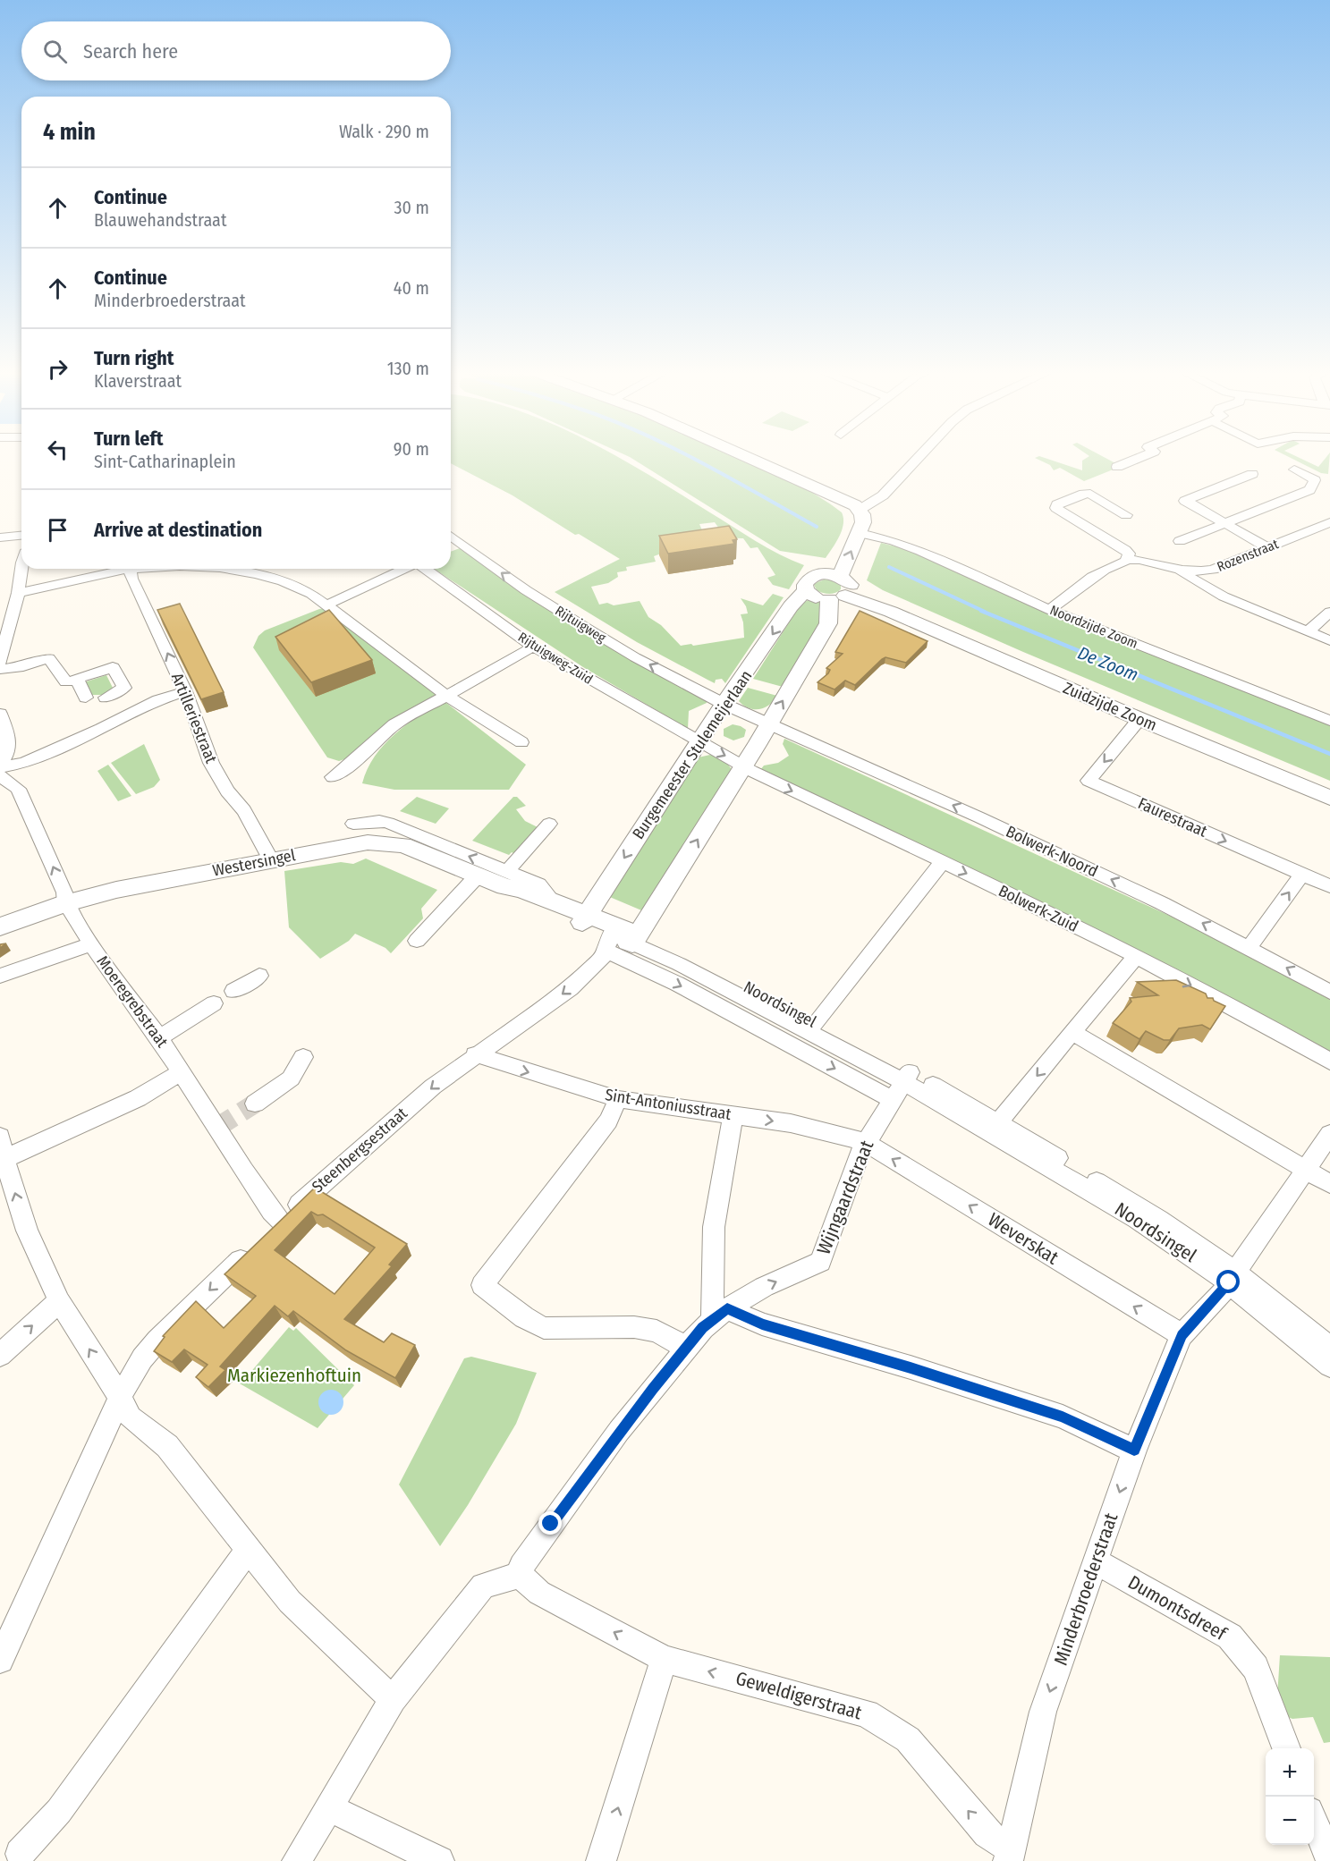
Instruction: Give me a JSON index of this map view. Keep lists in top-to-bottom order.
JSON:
{
  "streets": {
    "main road": ["Zuidzijde Zoom", "Burgemeester Stulemeijerlaan", "Westersingel"],
    "street": [
      "Rozenstraat",
      "Rijtuigweg",
      "Noordzijde Zoom",
      "Rijtuigweg-Zuid",
      "Artilleriestraat",
      "Faurestraat",
      "Bolwerk-Noord",
      "Bolwerk-Zuid",
      "Moeregrebstraat",
      "Noordsingel",
      "Sint-Antoniusstraat",
      "Steenbergsestraat",
      "Wijngaardstraat",
      "Weverskat",
      "Minderbroederstraat",
      "Dumontsdreef",
      "Geweldigerstraat"
    ]
  },
  "crossings": [
    ["Rijtuigweg", "Burgemeester Stulemeijerlaan"],
    ["Rijtuigweg", "Bolwerk-Noord"],
    ["Rijtuigweg-Zuid", "Burgemeester Stulemeijerlaan"],
    ["Rijtuigweg-Zuid", "Bolwerk-Zuid"],
    ["Zuidzijde Zoom", "Burgemeester Stulemeijerlaan"],
    ["Zuidzijde Zoom", "Faurestraat"],
    ["Artilleriestraat", "Westersingel"],
    ["Burgemeester Stulemeijerlaan", "Westersingel"],
    ["Westersingel", "Moeregrebstraat"],
    ["Westersingel", "Noordsingel"],
    ["Westersingel", "Steenbergsestraat"],
    ["Moeregrebstraat", "Steenbergsestraat"],
    ["Noordsingel", "Steenbergsestraat"],
    ["Noordsingel", "Wijngaardstraat"],
    ["Noordsingel", "Minderbroederstraat"],
    ["Sint-Antoniusstraat", "Steenbergsestraat"],
    ["Sint-Antoniusstraat", "Wijngaardstraat"],
    ["Sint-Antoniusstraat", "Weverskat"],
    ["Wijngaardstraat", "Weverskat"],
    ["Wijngaardstraat", "Geweldigerstraat"],
    ["Weverskat", "Minderbroederstraat"],
    ["Minderbroederstraat", "Dumontsdreef"],
    ["Minderbroederstraat", "Geweldigerstraat"]
  ],
  "one_way": [
    "Artilleriestraat",
    "Bolwerk-Noord",
    "Sint-Antoniusstraat",
    "Wijngaardstraat",
    "Minderbroederstraat",
    "Geweldigerstraat"
  ],
  "water": ["De Zoom"],
  "parks": ["Markiezenhoftuin"],
  "page": {
    "search": "Search here",
    "heading": ["4 min", "Walk · 290 m"],
    "list": [
      ["Continue", "Blauwehandstraat", "30 m"],
      ["Continue", "Minderbroederstraat", "40 m"],
      ["Turn right", "Klaverstraat", "130 m"],
      ["Turn left", "Sint-Catharinaplein", "90 m"],
      "Arrive at destination"
    ],
    "map_buttons": ["+", "−"]
  }
}
